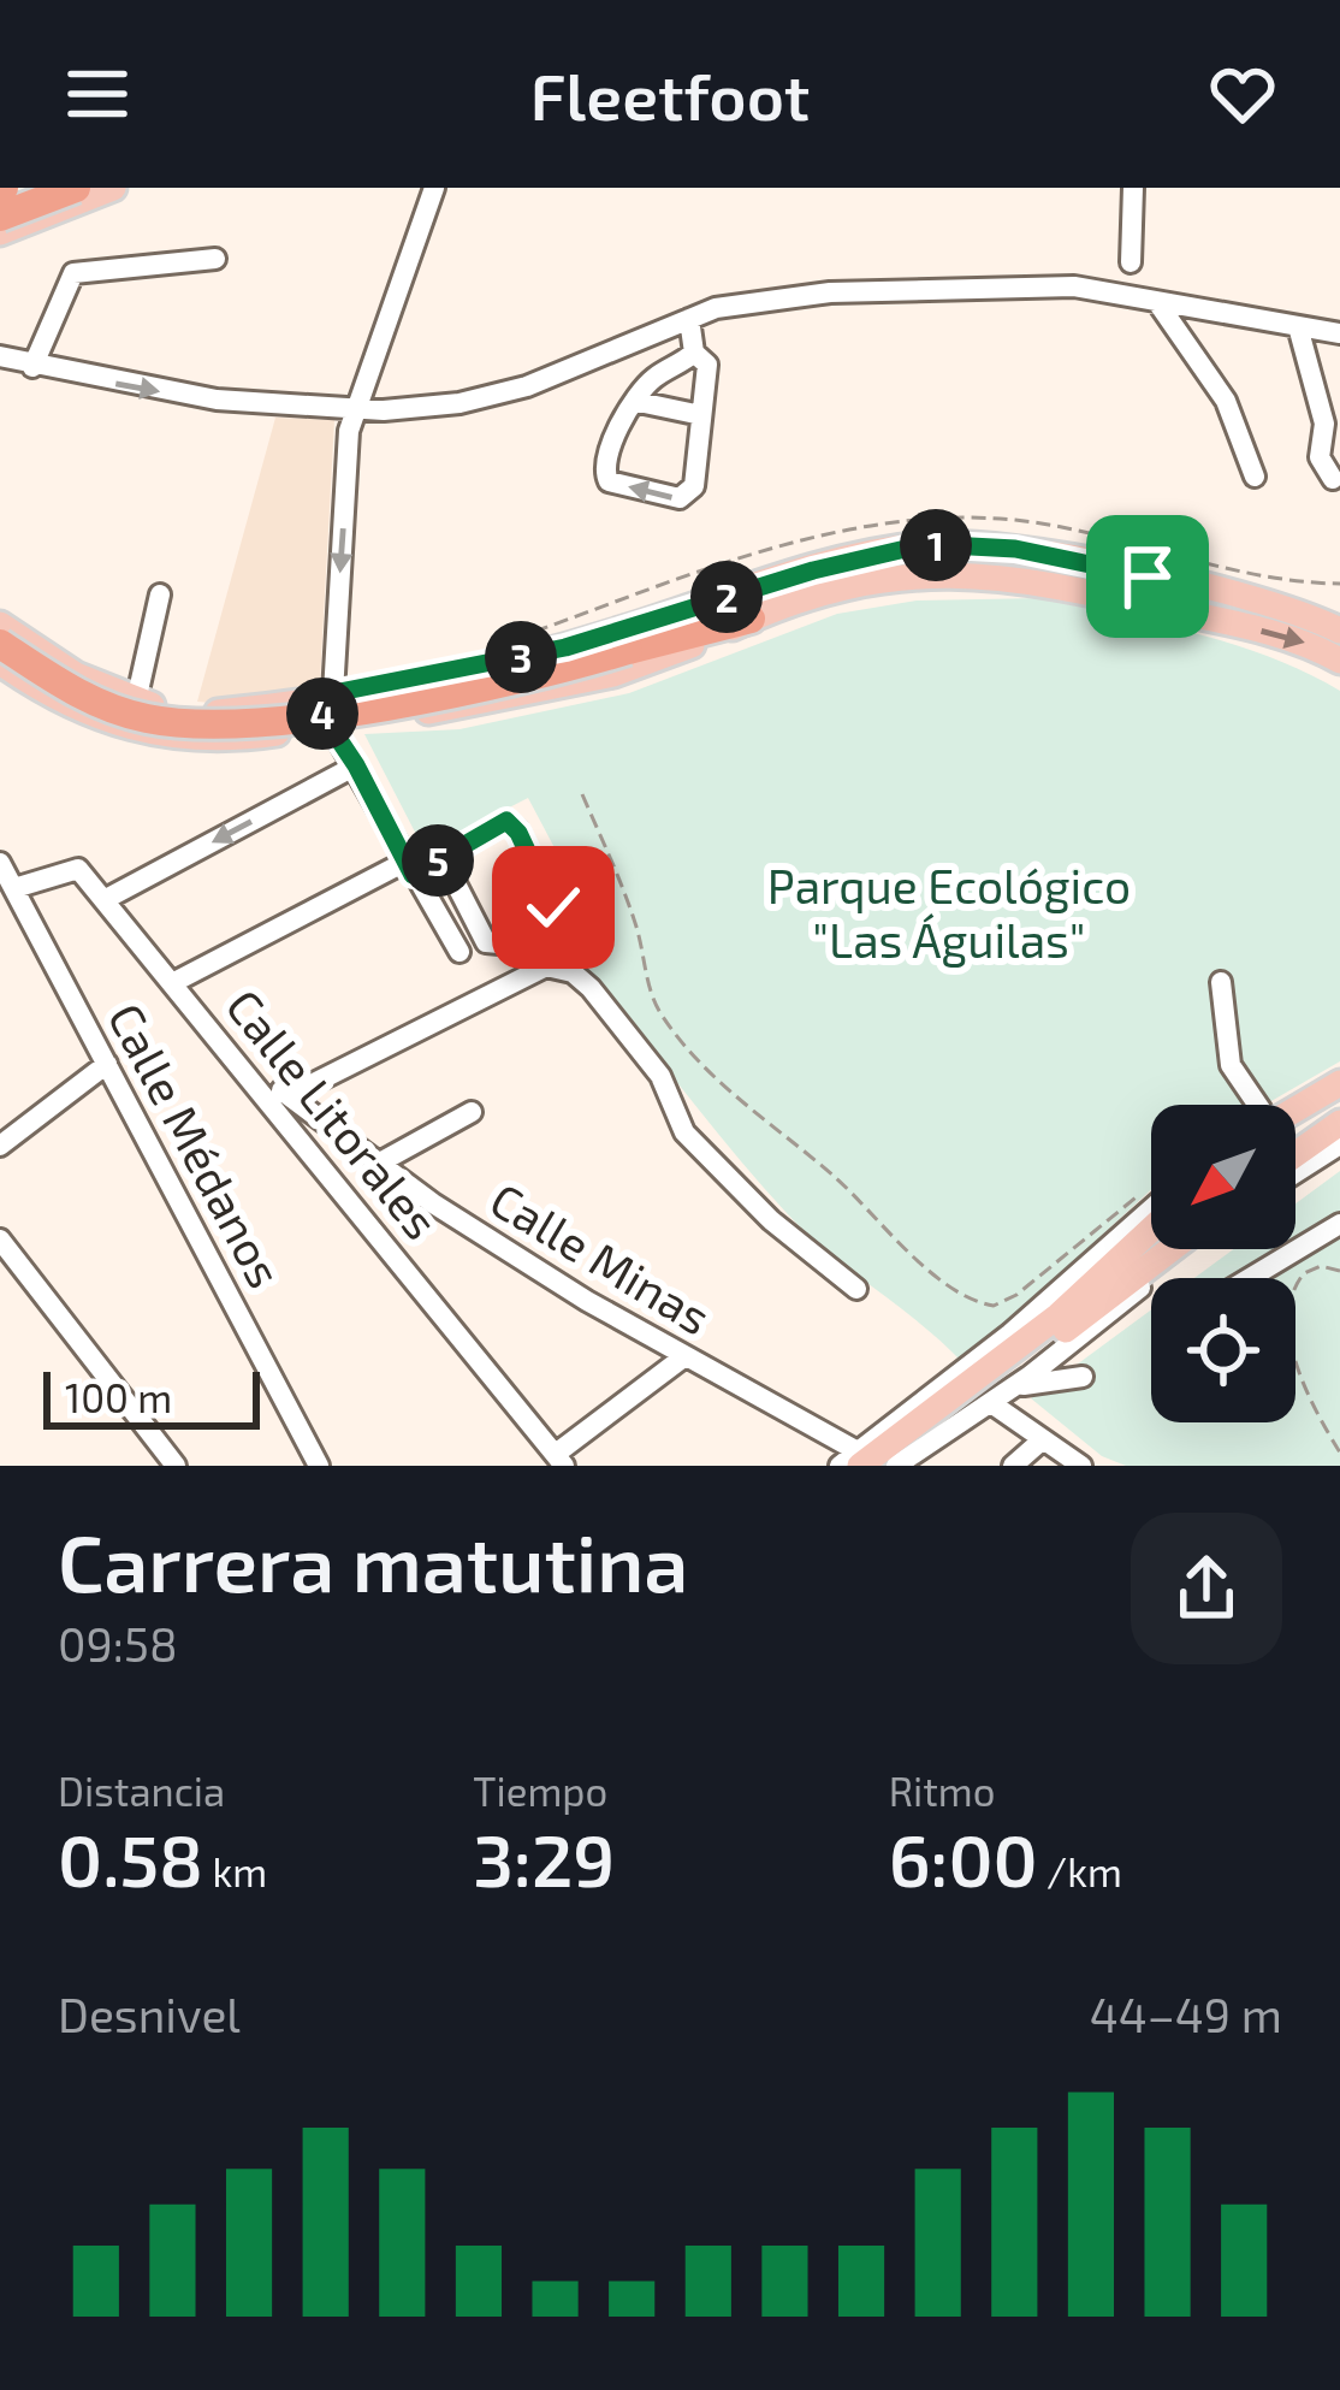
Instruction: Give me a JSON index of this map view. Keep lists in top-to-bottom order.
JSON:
{
  "streets": {
    "street": ["Calle Litorales", "Calle Médanos", "Calle Minas"]
  },
  "crossings": [
    ["Calle Litorales", "Calle Minas"]
  ],
  "parks": ["Parque Ecológico \"Las Águilas\""],
  "scale_bar": "100 m",
  "north": "bottom left",
  "page": {
    "header": "Fleetfoot",
    "pins": [
      "1",
      "2",
      "3",
      "4",
      "5"
    ],
    "scale": "100 m",
    "heading": ["Carrera matutina", "09:58"],
    "stats": [
      ["Distancia", "0.58 km"],
      ["Tiempo", "3:29"],
      ["Ritmo", "6:00 /km"]
    ],
    "chart": ["Desnivel", "44–49 m"]
  }
}
